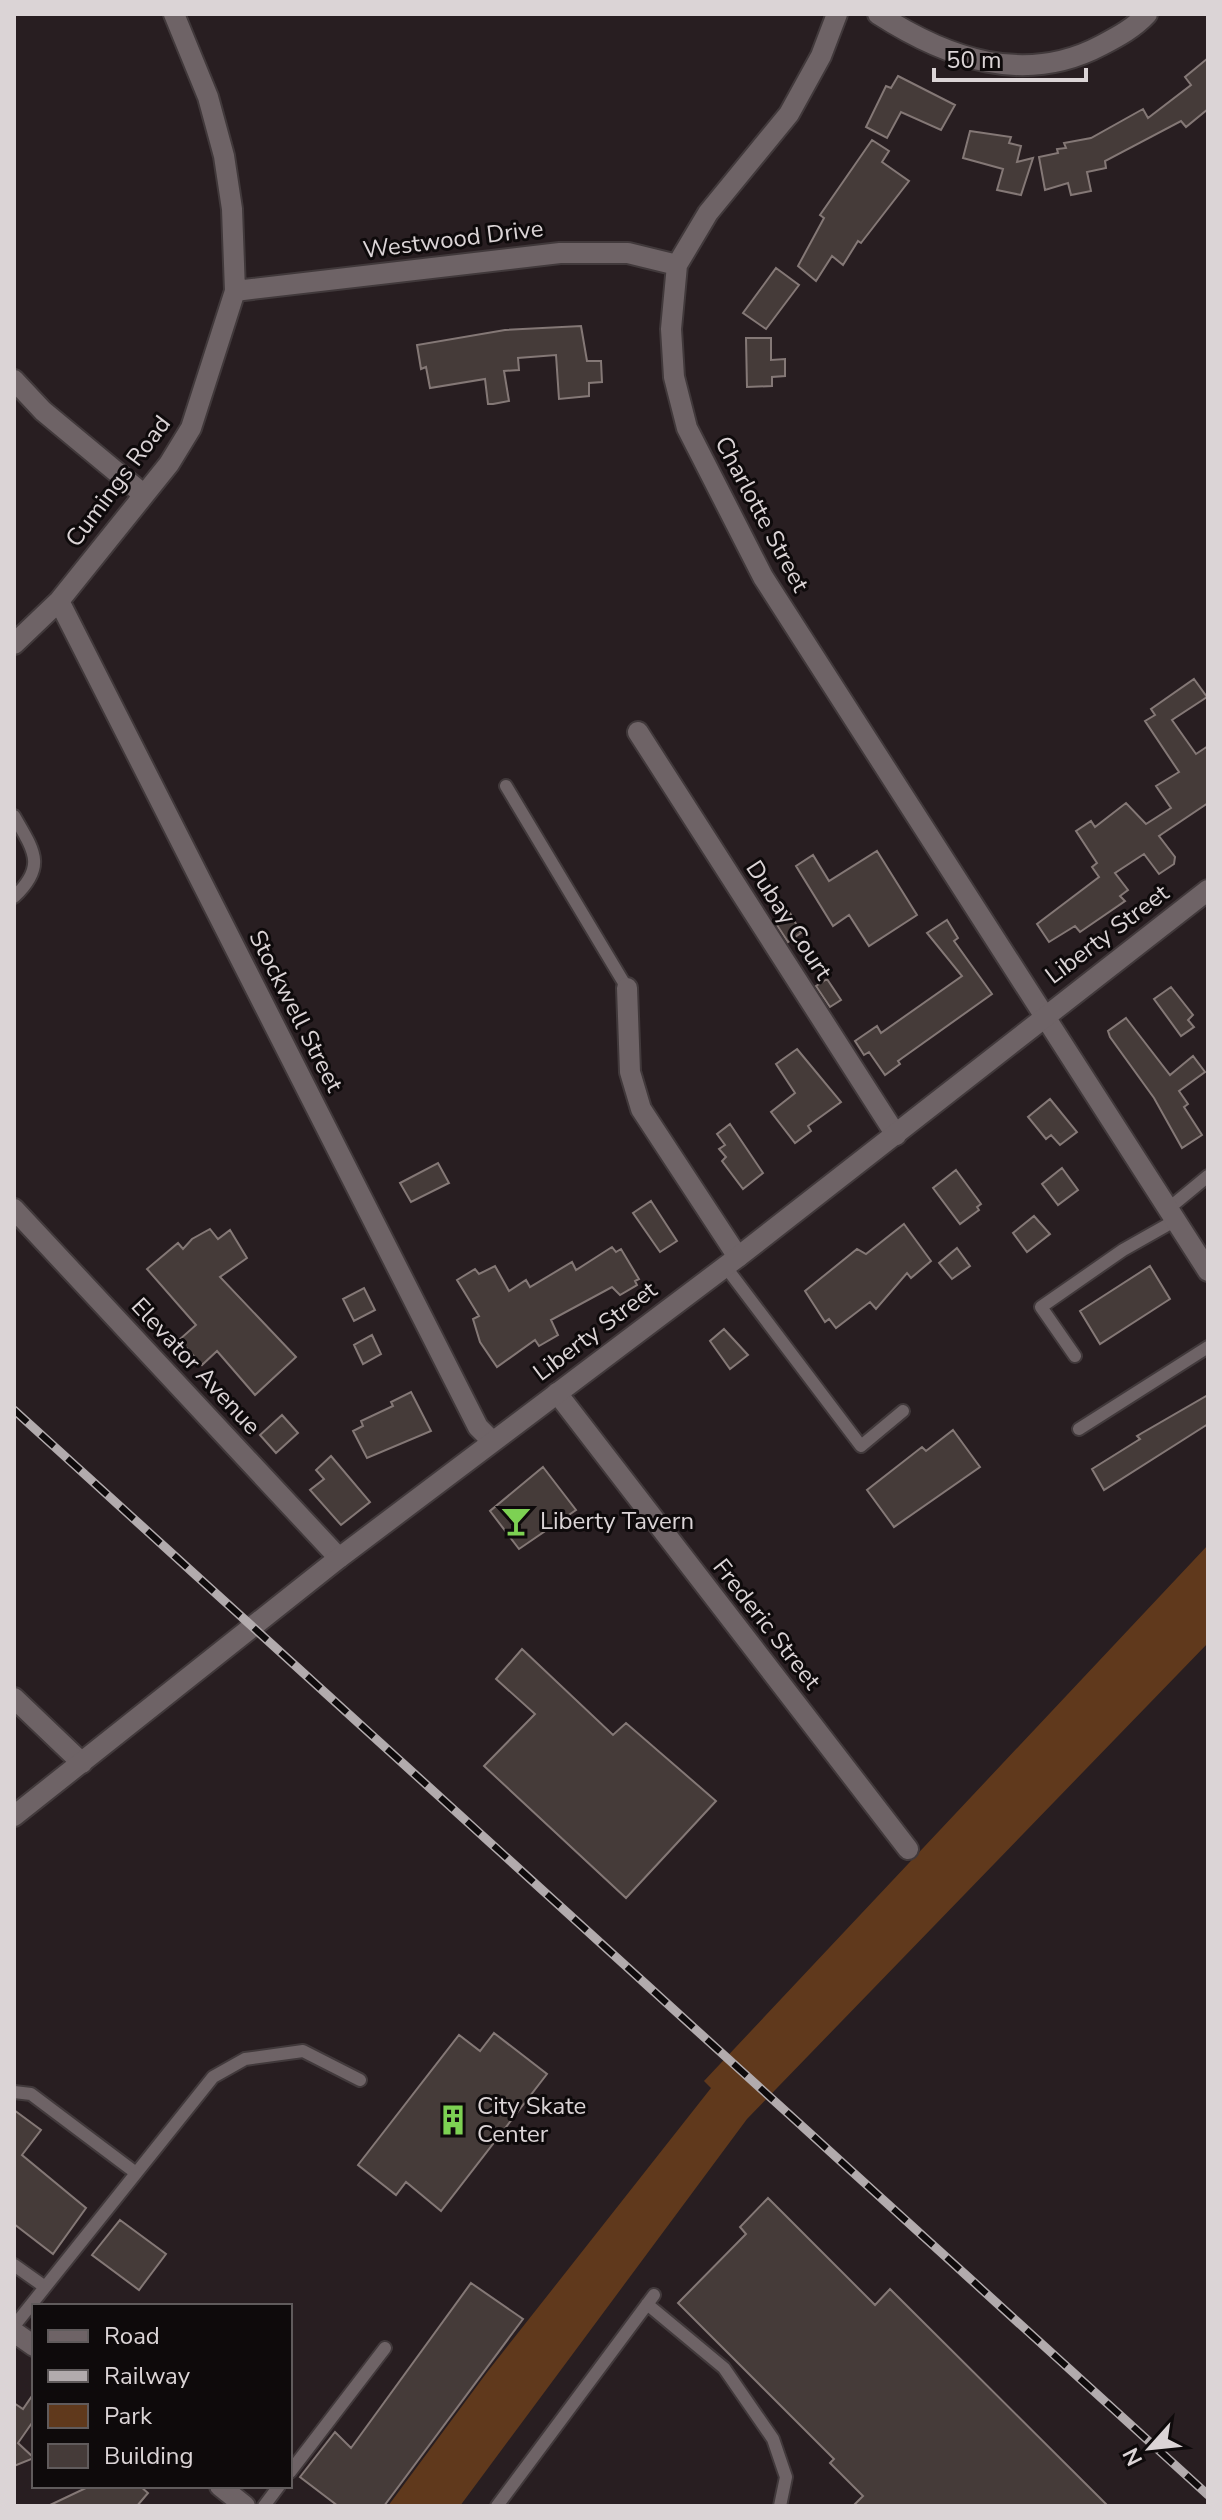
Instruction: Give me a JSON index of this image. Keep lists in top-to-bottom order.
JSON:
{
  "streets": {
    "street": [
      "Westwood Drive",
      "Cumings Road",
      "Charlotte Street",
      "Dubay Court",
      "Liberty Street",
      "Stockwell Street",
      "Elevator Avenue",
      "Frederic Street"
    ]
  },
  "crossings": [
    ["Westwood Drive", "Cumings Road"],
    ["Westwood Drive", "Charlotte Street"],
    ["Cumings Road", "Stockwell Street"],
    ["Charlotte Street", "Liberty Street"],
    ["Dubay Court", "Liberty Street"],
    ["Liberty Street", "Stockwell Street"],
    ["Liberty Street", "Elevator Avenue"],
    ["Liberty Street", "Frederic Street"]
  ],
  "places": {
    "bar": ["Liberty Tavern"],
    "building": ["City Skate Center"]
  },
  "legend": [
    "Road",
    "Railway",
    "Park",
    "Building"
  ],
  "scale_bar": "50 m",
  "north": "bottom left"
}
